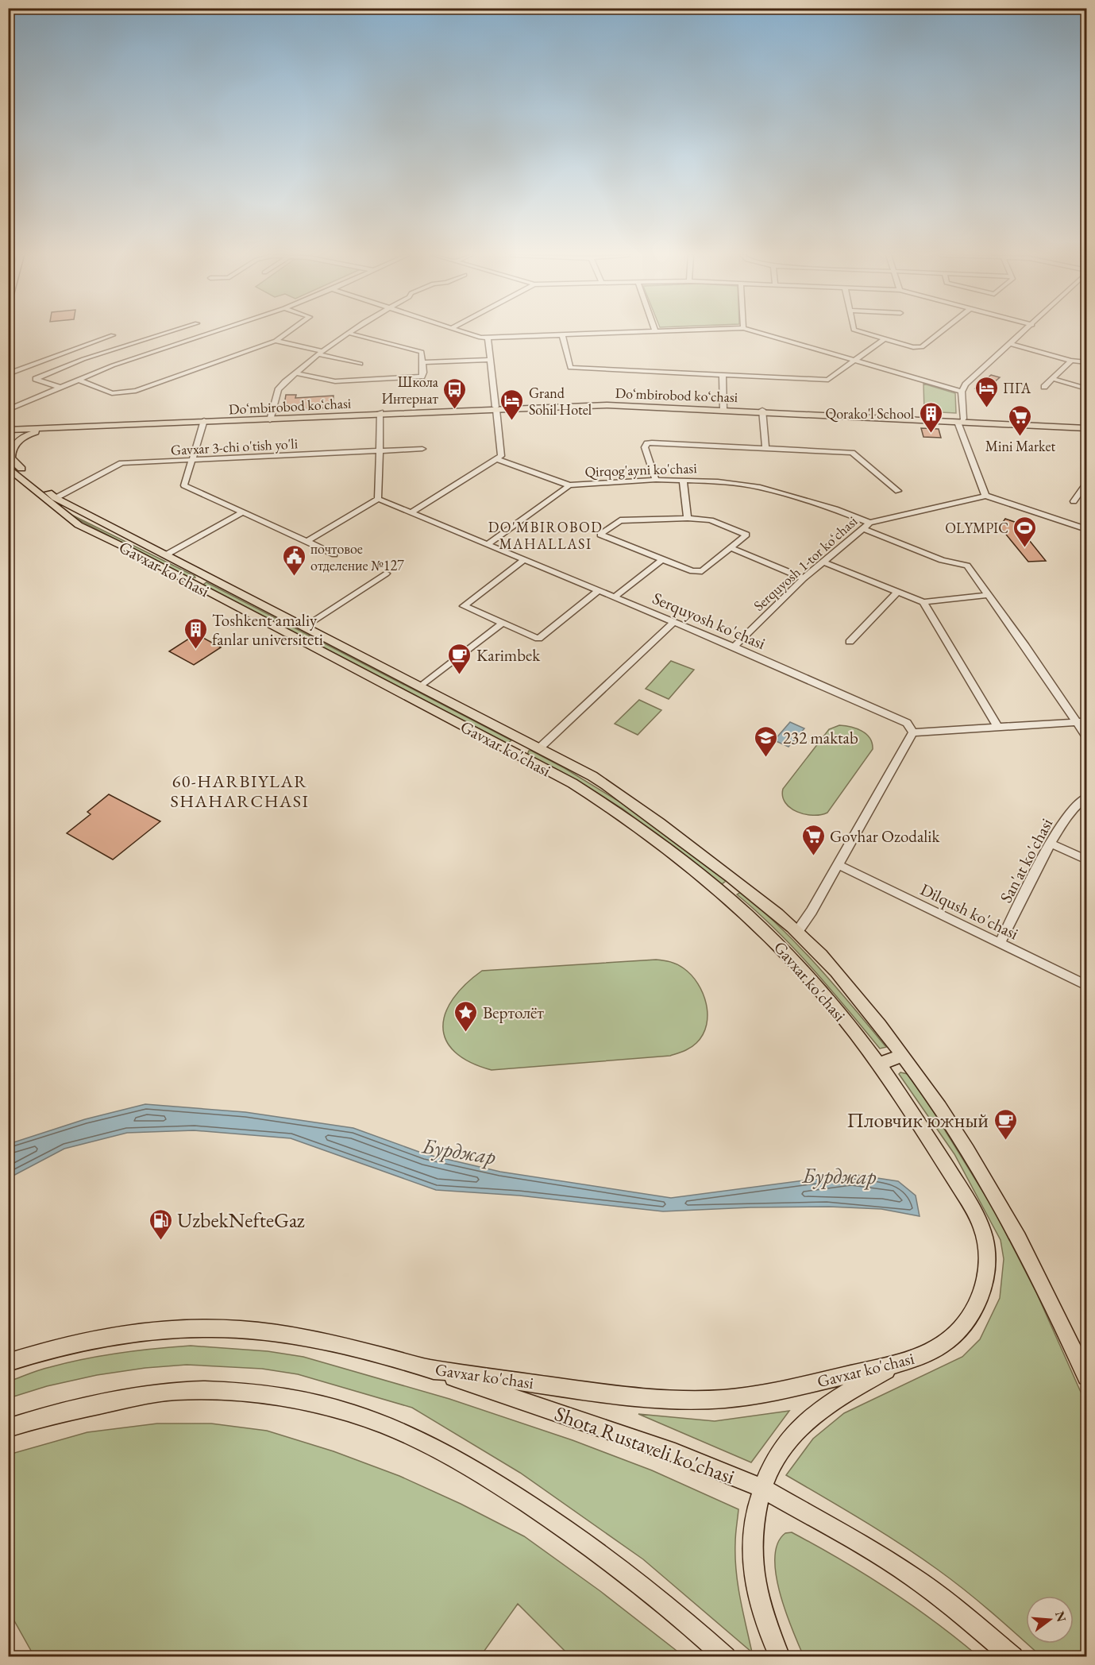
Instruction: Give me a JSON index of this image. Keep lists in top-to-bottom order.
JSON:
{
  "streets": {
    "main road": ["Doʻmbirobod koʻchasi", "Gavxar ko'chasi", "Shota Rustaveli ko'chasi"],
    "street": [
      "Gavxar 3-chi o'tish yo'li",
      "Qirqog'ayni ko'chasi",
      "Serquyosh 1-tor koʻchasi",
      "Serquyosh ko'chasi",
      "San'at ko'chasi",
      "Dilqush ko'chasi"
    ]
  },
  "crossings": [
    ["Gavxar 3-chi o'tish yo'li", "Gavxar ko'chasi"],
    ["Qirqog'ayni ko'chasi", "Serquyosh 1-tor koʻchasi"],
    ["Serquyosh 1-tor koʻchasi", "Serquyosh ko'chasi"],
    ["Gavxar ko'chasi", "Shota Rustaveli ko'chasi"],
    ["San'at ko'chasi", "Dilqush ko'chasi"]
  ],
  "districts": ["DO'MBIROBOD MAHALLASI", "60-HARBIYLAR SHAHARCHASI"],
  "water": ["Бурджар"],
  "places": {
    "hotel": ["ПГА", "Grand Sohil Hotel"],
    "bus stop": ["Школа Интернат"],
    "building": ["Qorako'l School", "Toshkent amaliy fanlar universiteti"],
    "supermarket": ["Mini Market", "Govhar Ozodalik"],
    "sports": ["OLYMPIC"],
    "public building": ["почтовое отделение №127"],
    "cafe": ["Karimbek", "Пловчик южный"],
    "school or university": ["232 maktab"],
    "place": ["Вертолёт"],
    "fuel station": ["UzbekNefteGaz"]
  },
  "north": "right"
}
